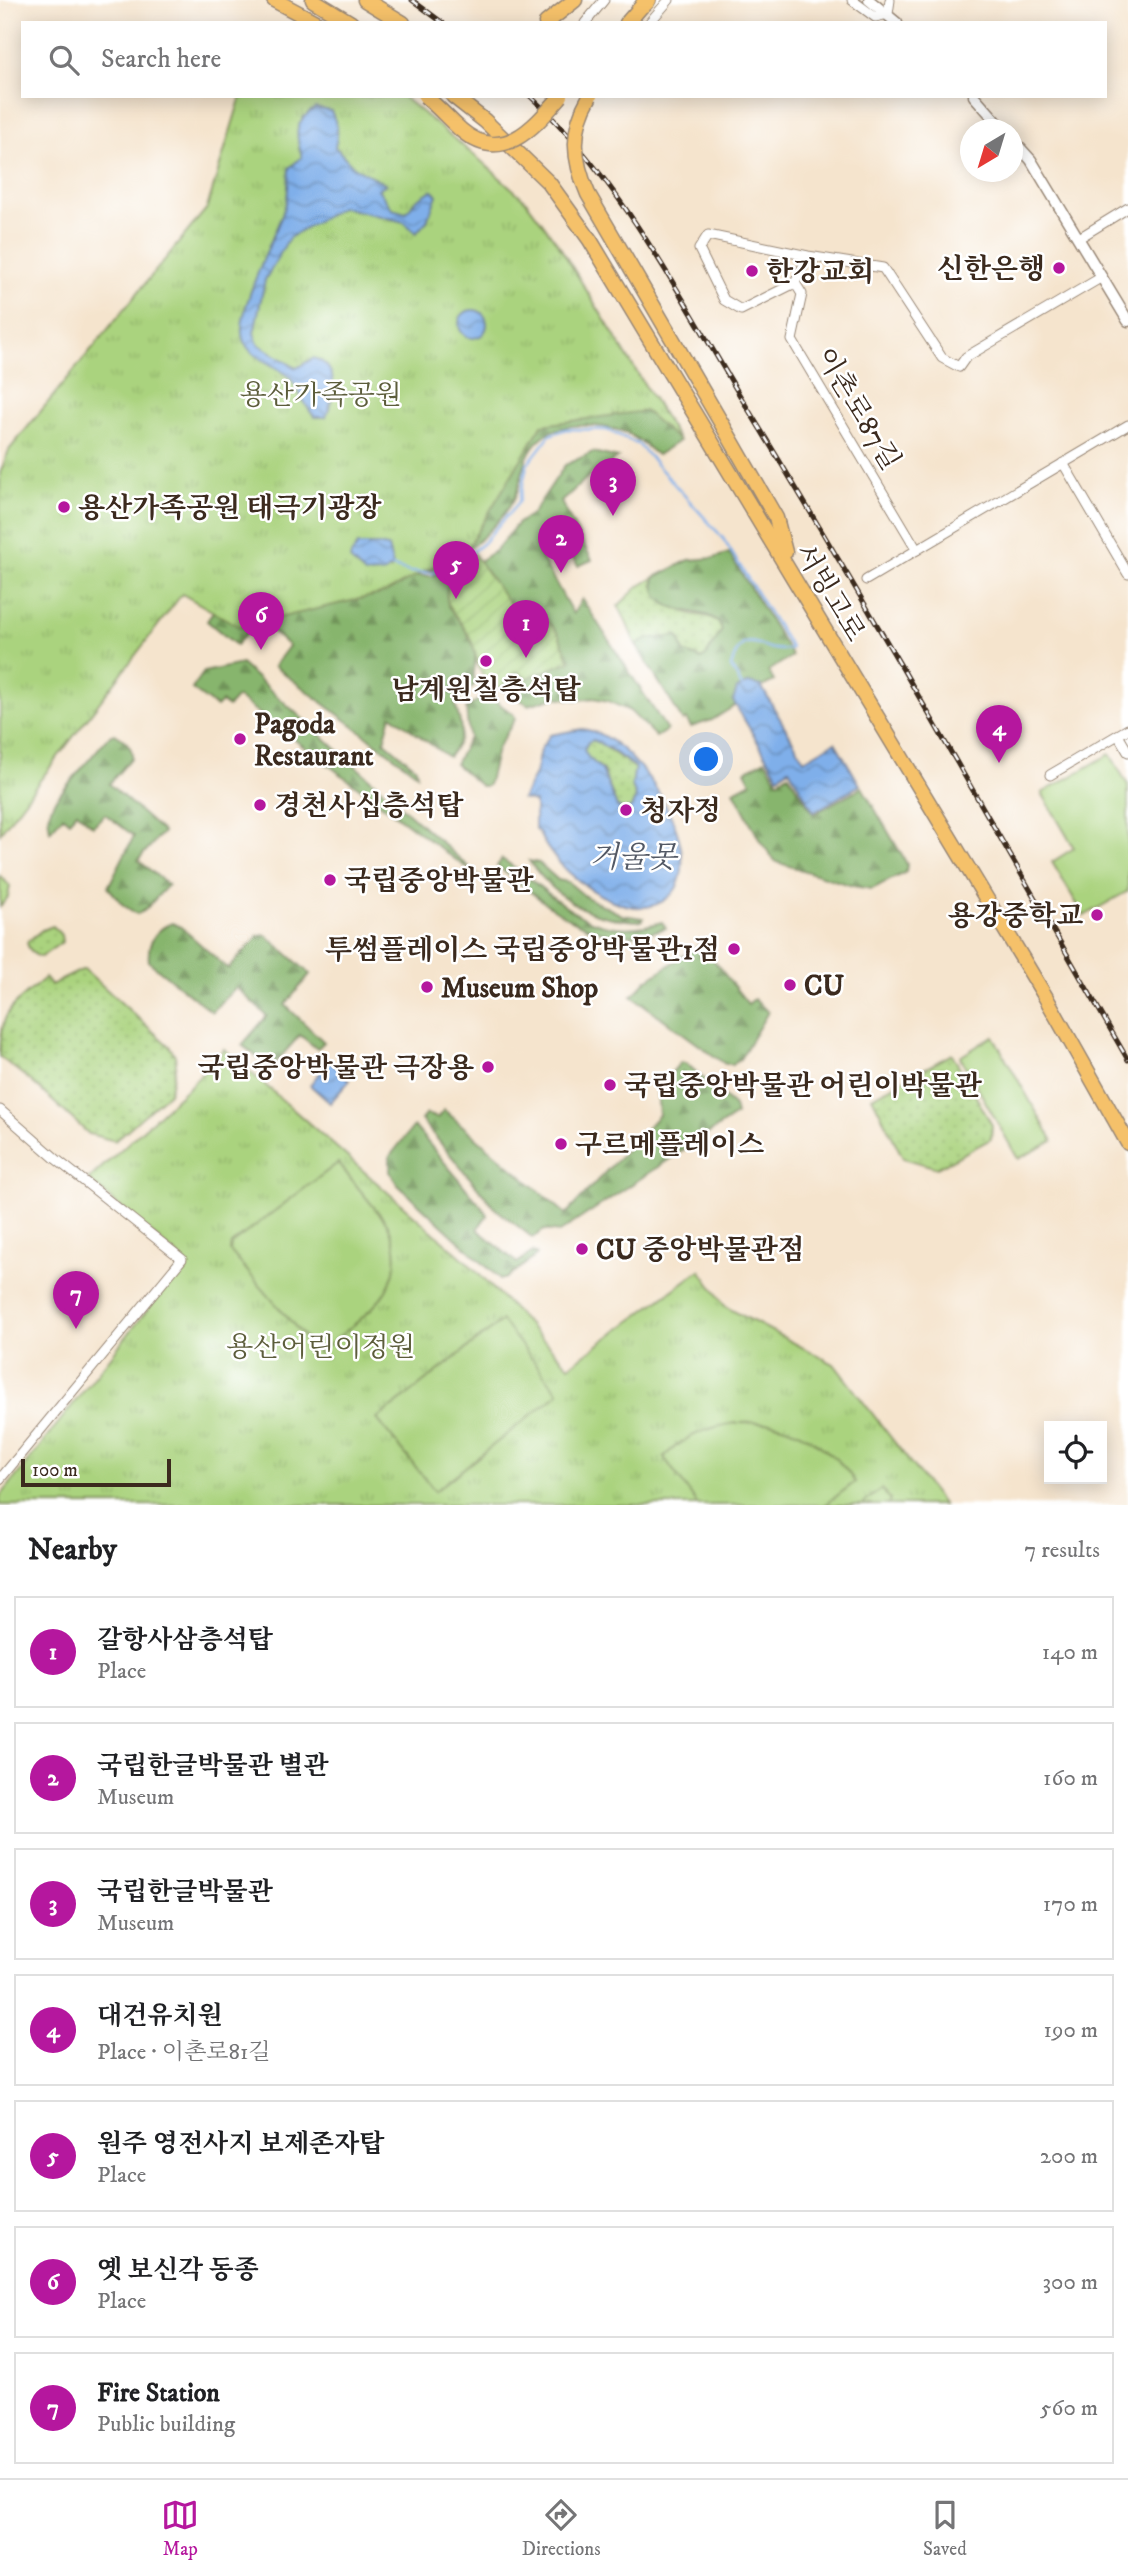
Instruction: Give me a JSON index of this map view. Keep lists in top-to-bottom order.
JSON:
{
  "streets": {
    "main road": ["서빙고로"],
    "street": ["이촌로87길"]
  },
  "water": ["거울못"],
  "parks": ["용산가족공원", "용산어린이정원"],
  "places": [
    "신한은행",
    "한강교회",
    "용산가족공원 태극기광장",
    "남계원칠층석탑",
    "Pagoda Restaurant",
    "경천사십층석탑",
    "청자정",
    "국립중앙박물관",
    "용강중학교",
    "투썸플레이스 국립중앙박물관1점",
    "CU",
    "Museum Shop",
    "국립중앙박물관 극장용",
    "국립중앙박물관 어린이박물관",
    "구르메플레이스",
    "CU 중앙박물관점"
  ],
  "scale_bar": "100 m",
  "north": "bottom left",
  "page": {
    "search": "Search here",
    "pins": [
      "3",
      "2",
      "5",
      "6",
      "1",
      "4",
      "7"
    ],
    "scale": "100 m",
    "heading": ["Nearby", "7 results"],
    "list": [
      {
        "mark": "1",
        "name": "갈항사삼층석탑",
        "note": "Place",
        "value": "140 m"
      },
      {
        "mark": "2",
        "name": "국립한글박물관 별관",
        "note": "Museum",
        "value": "160 m"
      },
      {
        "mark": "3",
        "name": "국립한글박물관",
        "note": "Museum",
        "value": "170 m"
      },
      {
        "mark": "4",
        "name": "대건유치원",
        "note": "Place · 이촌로81길",
        "value": "190 m"
      },
      {
        "mark": "5",
        "name": "원주 영전사지 보제존자탑",
        "note": "Place",
        "value": "200 m"
      },
      {
        "mark": "6",
        "name": "옛 보신각 동종",
        "note": "Place",
        "value": "300 m"
      },
      {
        "mark": "7",
        "name": "Fire Station",
        "note": "Public building",
        "value": "560 m"
      }
    ],
    "nav": ["Map", "Directions", "Saved"]
  }
}
